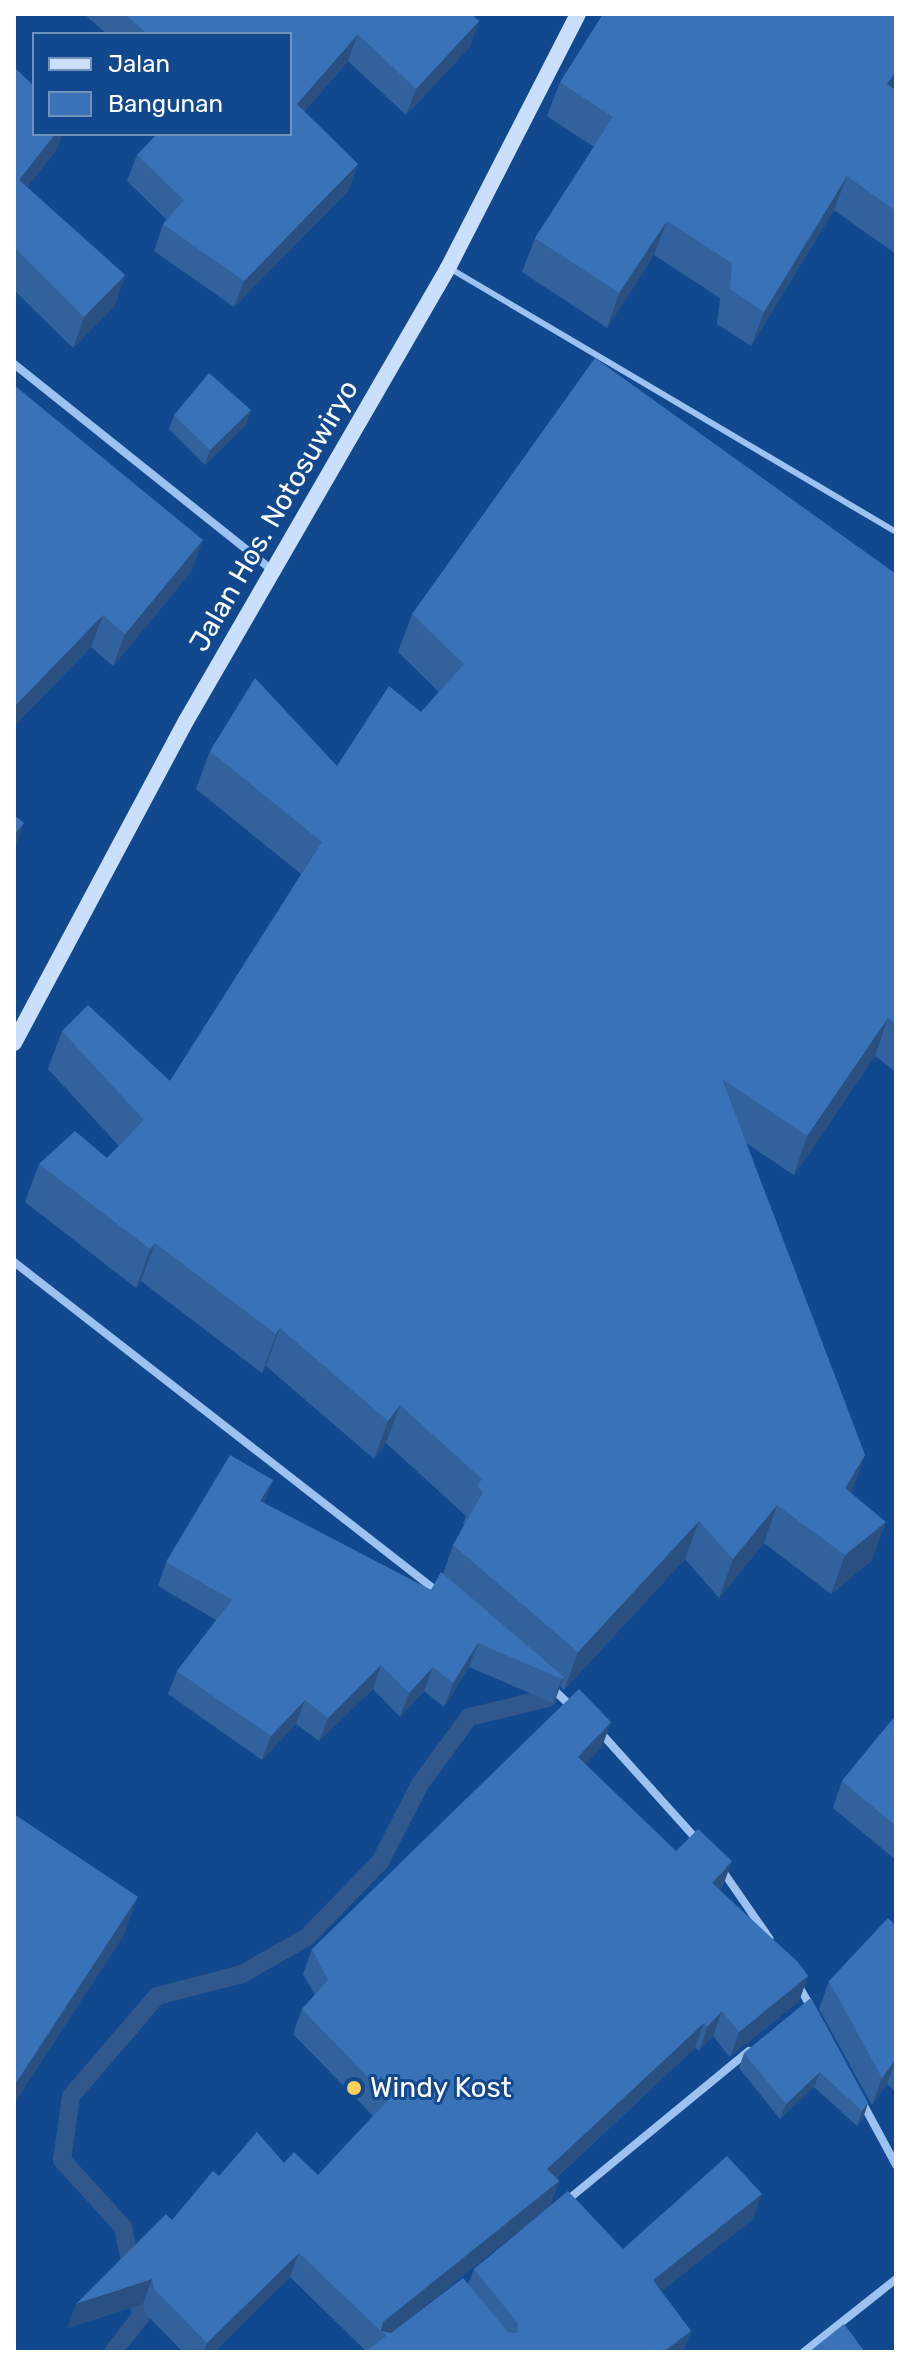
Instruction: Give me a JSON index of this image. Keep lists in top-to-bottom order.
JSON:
{
  "streets": {
    "street": ["Jalan Hos. Notosuwiryo"]
  },
  "places": ["Windy Kost"],
  "legend": ["Jalan", "Bangunan"]
}
